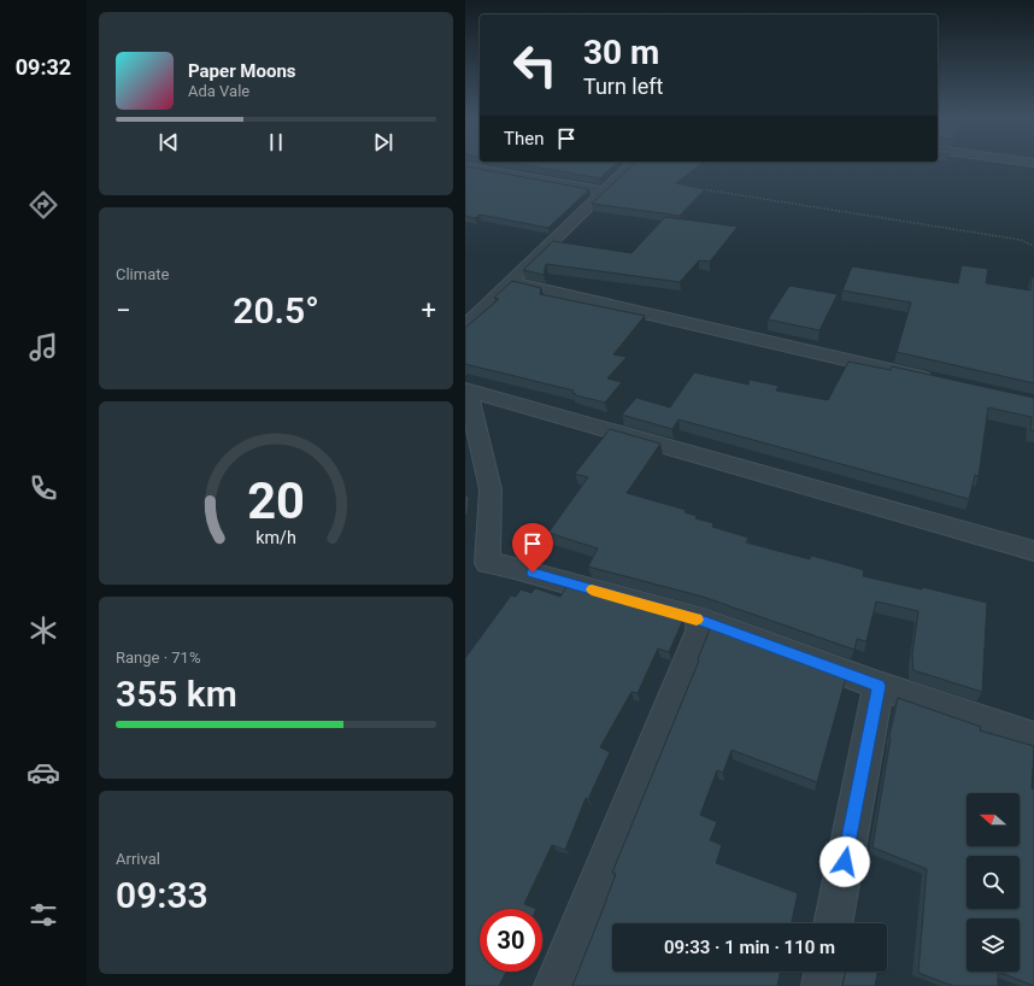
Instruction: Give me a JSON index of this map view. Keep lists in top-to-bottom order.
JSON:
{
  "north": "left",
  "page": {
    "tabs": "09:32",
    "turn": ["30 m", "Turn left"],
    "song": ["Paper Moons", "Ada Vale"],
    "then": "Then",
    "tile": [
      "Climate",
      ["Range · 71%", "355 km"],
      ["Arrival", "09:33"]
    ],
    "heat": ["−", "20.5°", "+"],
    "limit": "30",
    "trip": "09:33 · 1 min · 110 m",
    "gauge": ["20", "km/h"]
  }
}
